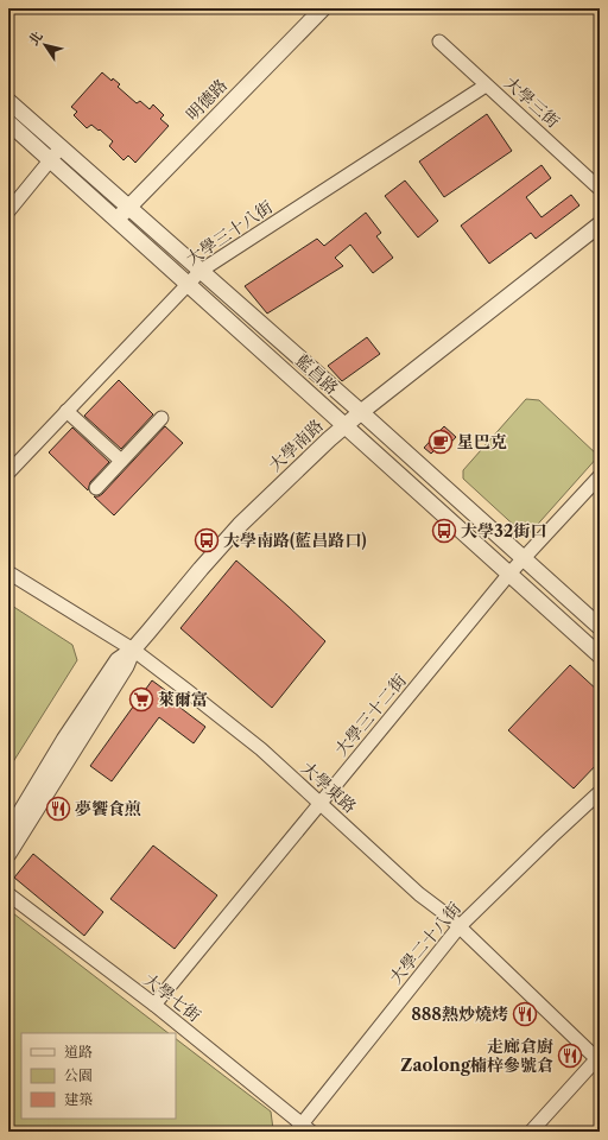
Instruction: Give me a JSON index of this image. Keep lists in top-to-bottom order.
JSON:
{
  "streets": {
    "street": [
      "明德路",
      "大學三街",
      "大學三十八街",
      "藍昌路",
      "大學南路",
      "大學三十二街",
      "大學東路",
      "大學二十八街",
      "大學七街"
    ]
  },
  "crossings": [
    ["明德路", "藍昌路"],
    ["大學三街", "大學三十八街"],
    ["大學三十八街", "藍昌路"],
    ["藍昌路", "大學南路"],
    ["藍昌路", "大學三十二街"],
    ["大學南路", "大學東路"],
    ["大學三十二街", "大學東路"],
    ["大學三十二街", "大學七街"],
    ["大學東路", "大學二十八街"],
    ["大學二十八街", "大學七街"]
  ],
  "places": {
    "cafe": ["星巴克"],
    "bus stop": ["大學32街口", "大學南路(藍昌路口)"],
    "supermarket": ["萊爾富"],
    "restaurant": ["夢饗食煎", "888熱炒燒烤", "走廊倉廚 Zaolong楠梓參號倉"]
  },
  "legend": ["道路", "公園", "建築"],
  "north": "top left"
}
